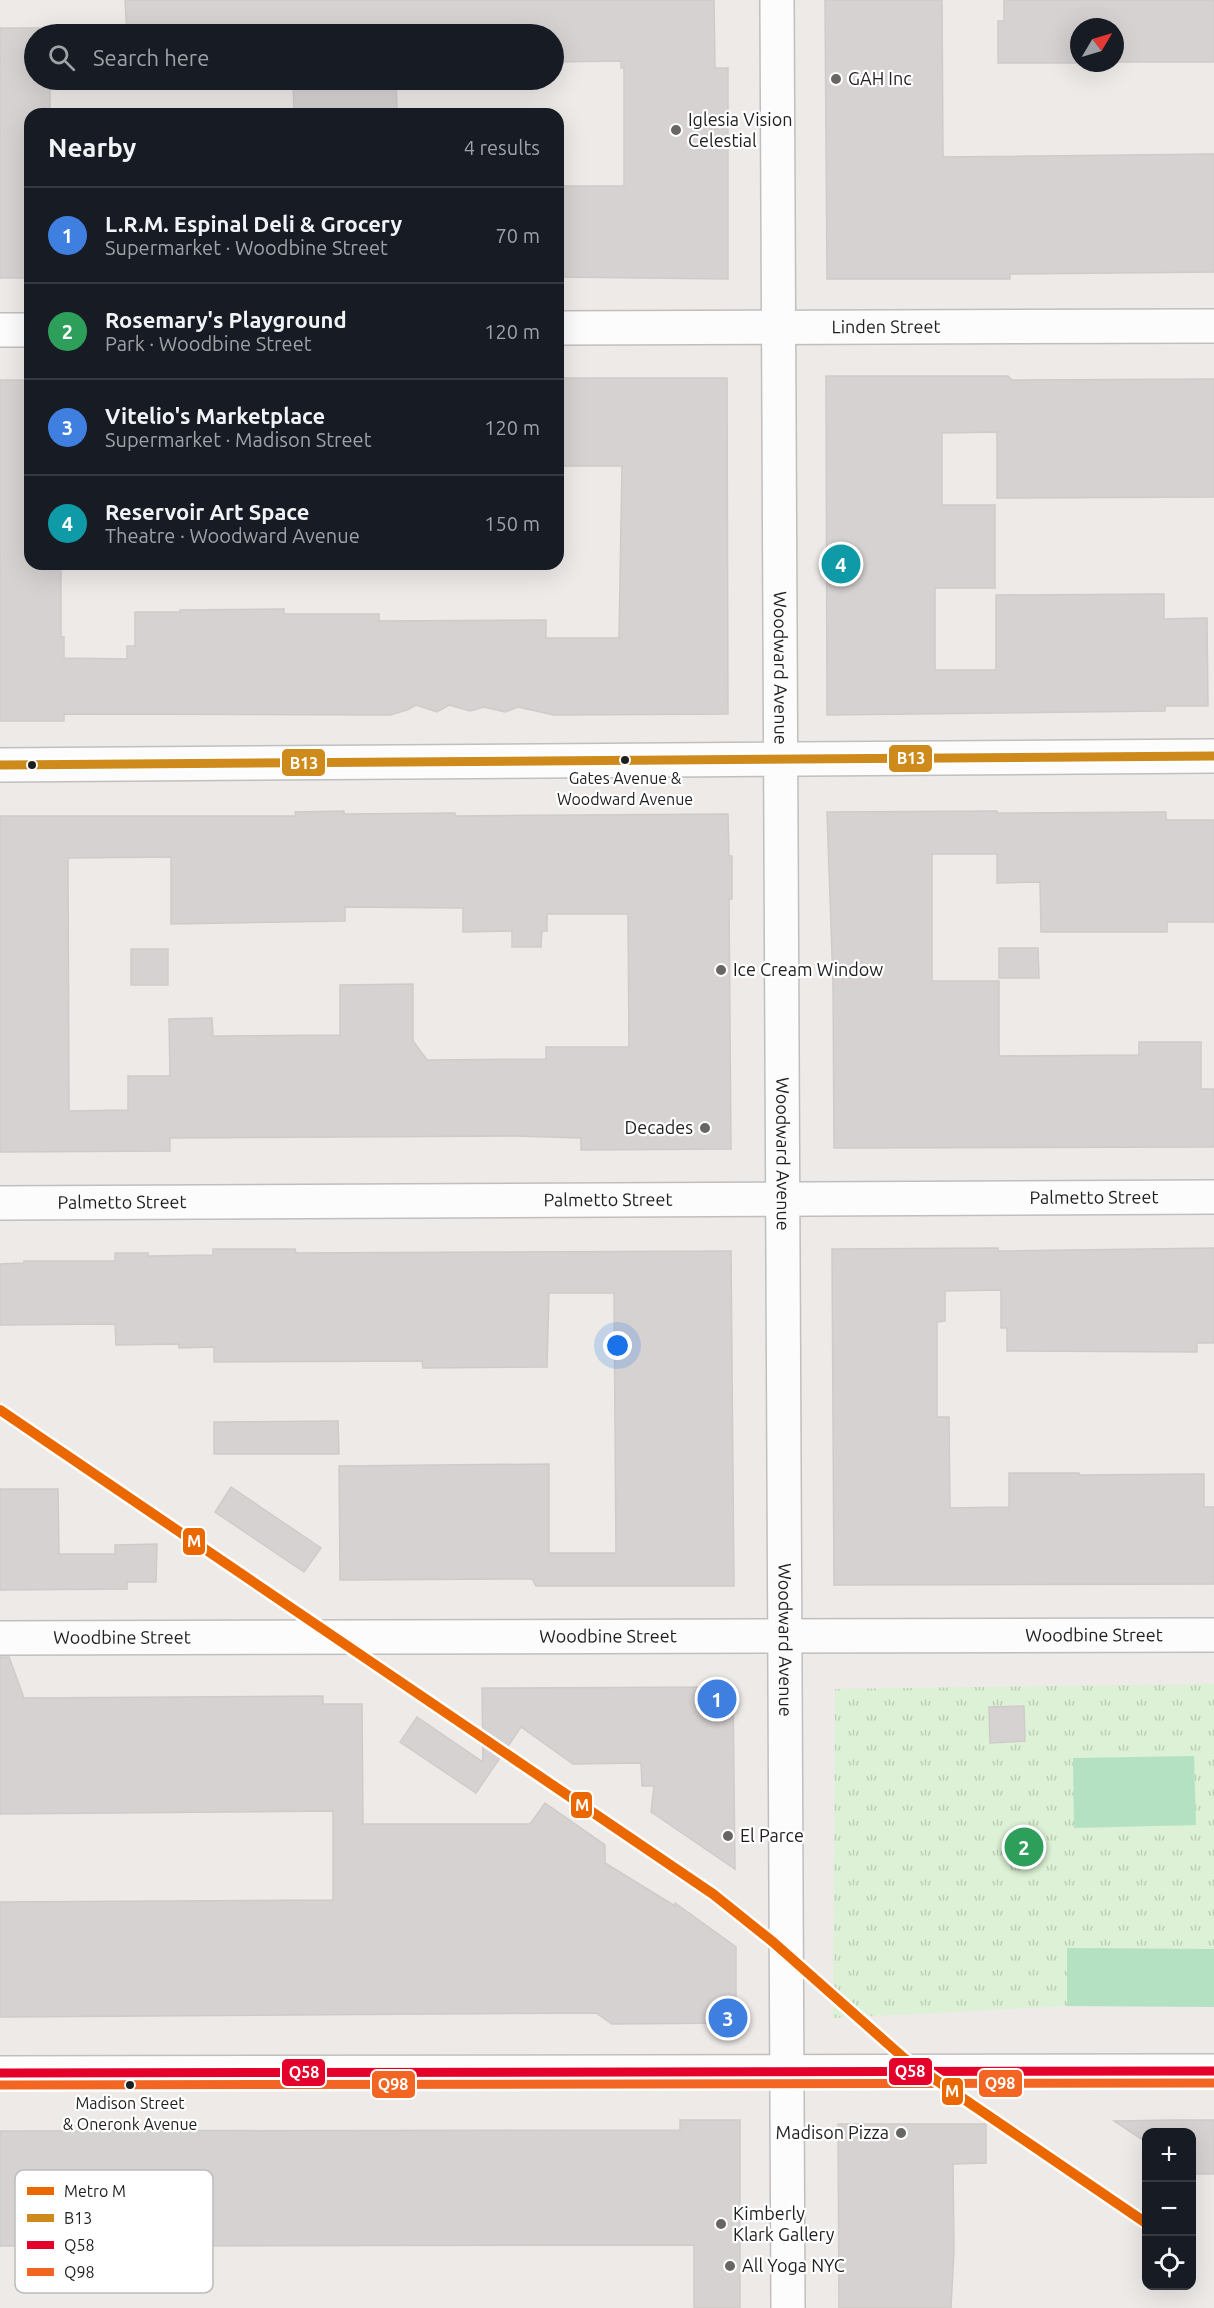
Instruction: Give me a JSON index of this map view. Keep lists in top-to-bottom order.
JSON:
{
  "streets": {
    "street": [
      "Linden Street",
      "Woodward Avenue",
      "Palmetto Street",
      "Woodbine Street"
    ]
  },
  "crossings": [
    ["Linden Street", "Woodward Avenue"],
    ["Woodward Avenue", "Palmetto Street"],
    ["Woodward Avenue", "Woodbine Street"]
  ],
  "places": [
    "GAH Inc",
    "Iglesia Vision Celestial",
    "Gates Avenue & Woodward Avenue",
    "Ice Cream Window",
    "Decades",
    "El Parce",
    "Madison Street & Oneronk Avenue",
    "Madison Pizza",
    "Kimberly Klark Gallery",
    "All Yoga NYC"
  ],
  "lines": [
    "transit line B13",
    "metro line M",
    "transit line Q58",
    "transit line Q98"
  ],
  "legend": [
    "Metro M",
    "B13",
    "Q58",
    "Q98"
  ],
  "north": "top right",
  "page": {
    "search": "Search here",
    "heading": ["Nearby", "4 results"],
    "list": [
      {
        "mark": "1",
        "name": "L.R.M. Espinal Deli & Grocery",
        "note": "Supermarket · Woodbine Street",
        "value": "70 m"
      },
      {
        "mark": "2",
        "name": "Rosemary's Playground",
        "note": "Park · Woodbine Street",
        "value": "120 m"
      },
      {
        "mark": "3",
        "name": "Vitelio's Marketplace",
        "note": "Supermarket · Madison Street",
        "value": "120 m"
      },
      {
        "mark": "4",
        "name": "Reservoir Art Space",
        "note": "Theatre · Woodward Avenue",
        "value": "150 m"
      }
    ],
    "pins": [
      "4",
      "1",
      "2",
      "3"
    ],
    "map_buttons": ["+", "−"]
  }
}
